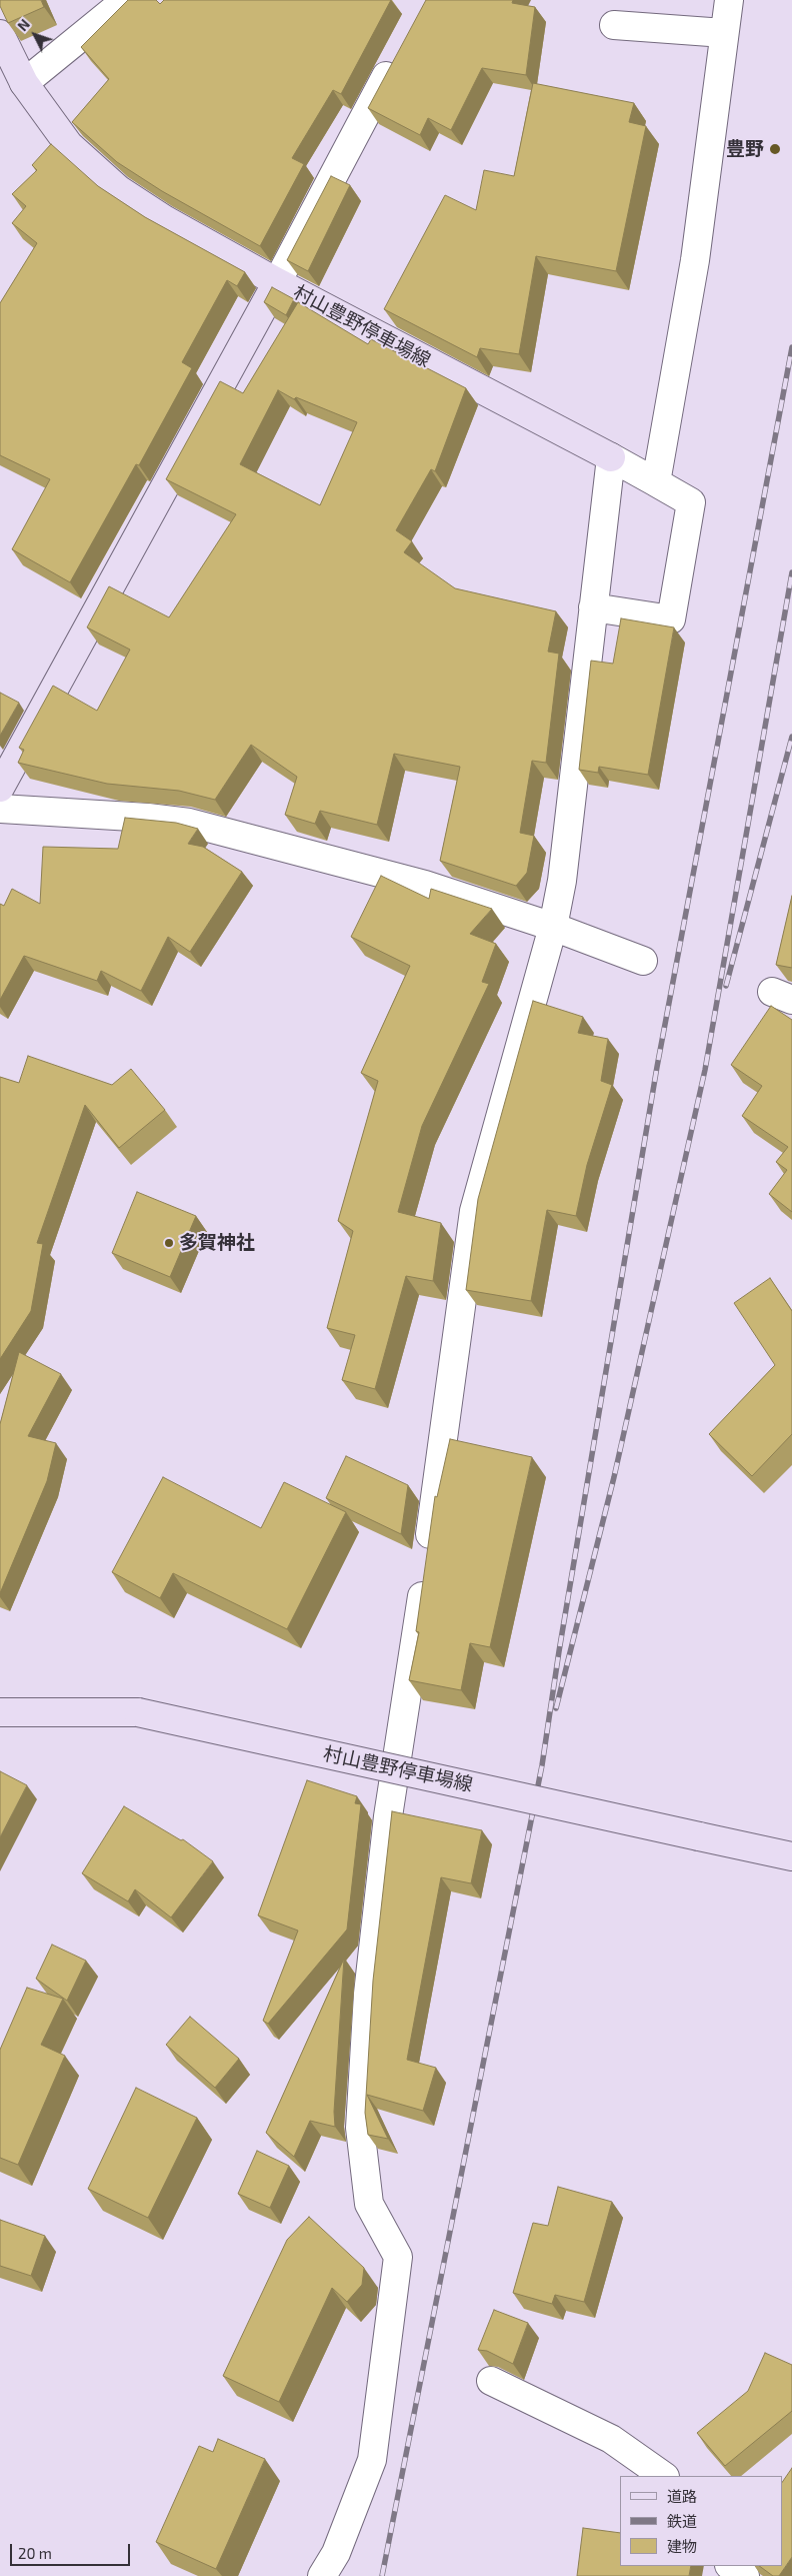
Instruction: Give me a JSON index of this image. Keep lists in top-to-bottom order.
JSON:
{
  "streets": {
    "main road": ["村山豊野停車場線"]
  },
  "places": ["豊野", "多賀神社"],
  "legend": ["道路", "鉄道", "建物"],
  "scale_bar": "20 m",
  "north": "top left"
}
